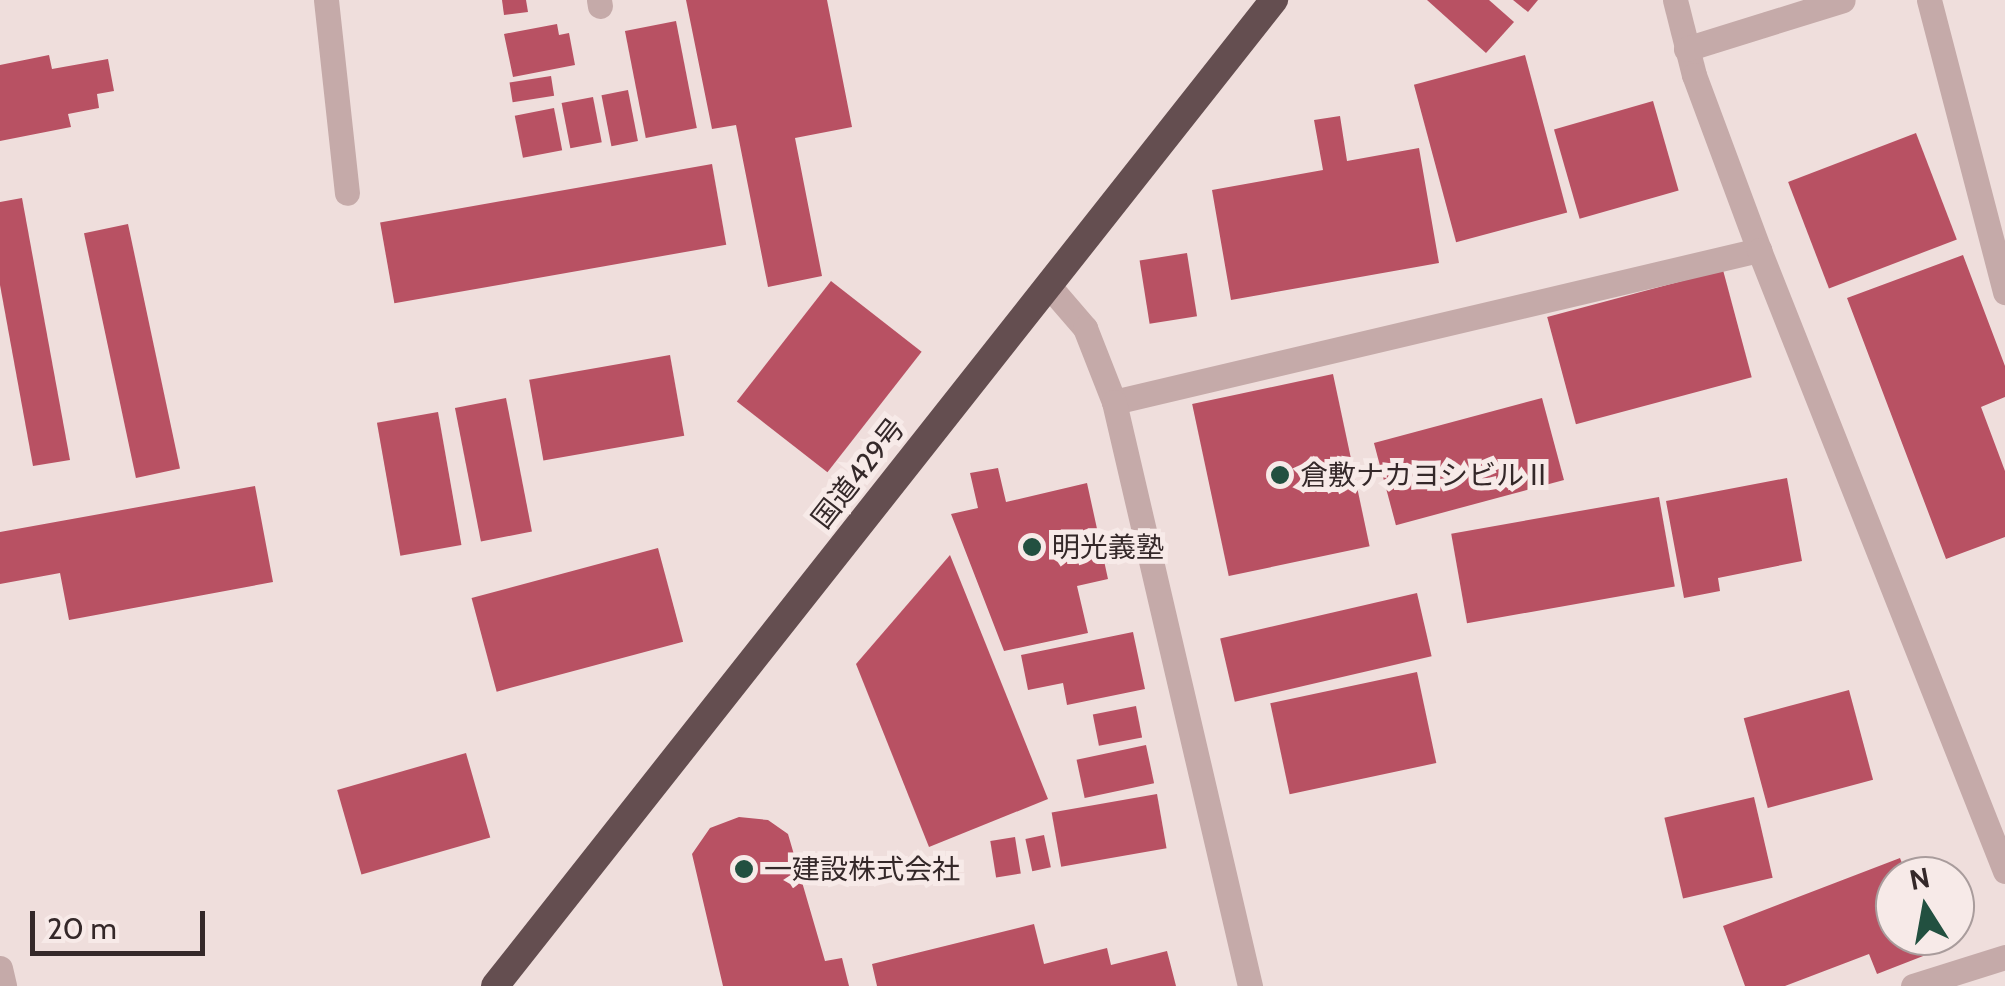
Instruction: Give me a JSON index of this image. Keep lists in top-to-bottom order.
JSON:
{
  "streets": {
    "highway": ["国道429号"]
  },
  "places": ["倉敷ナカヨシビルⅡ", "明光義塾", "一建設株式会社"],
  "scale_bar": "20 m",
  "north": "top"
}
